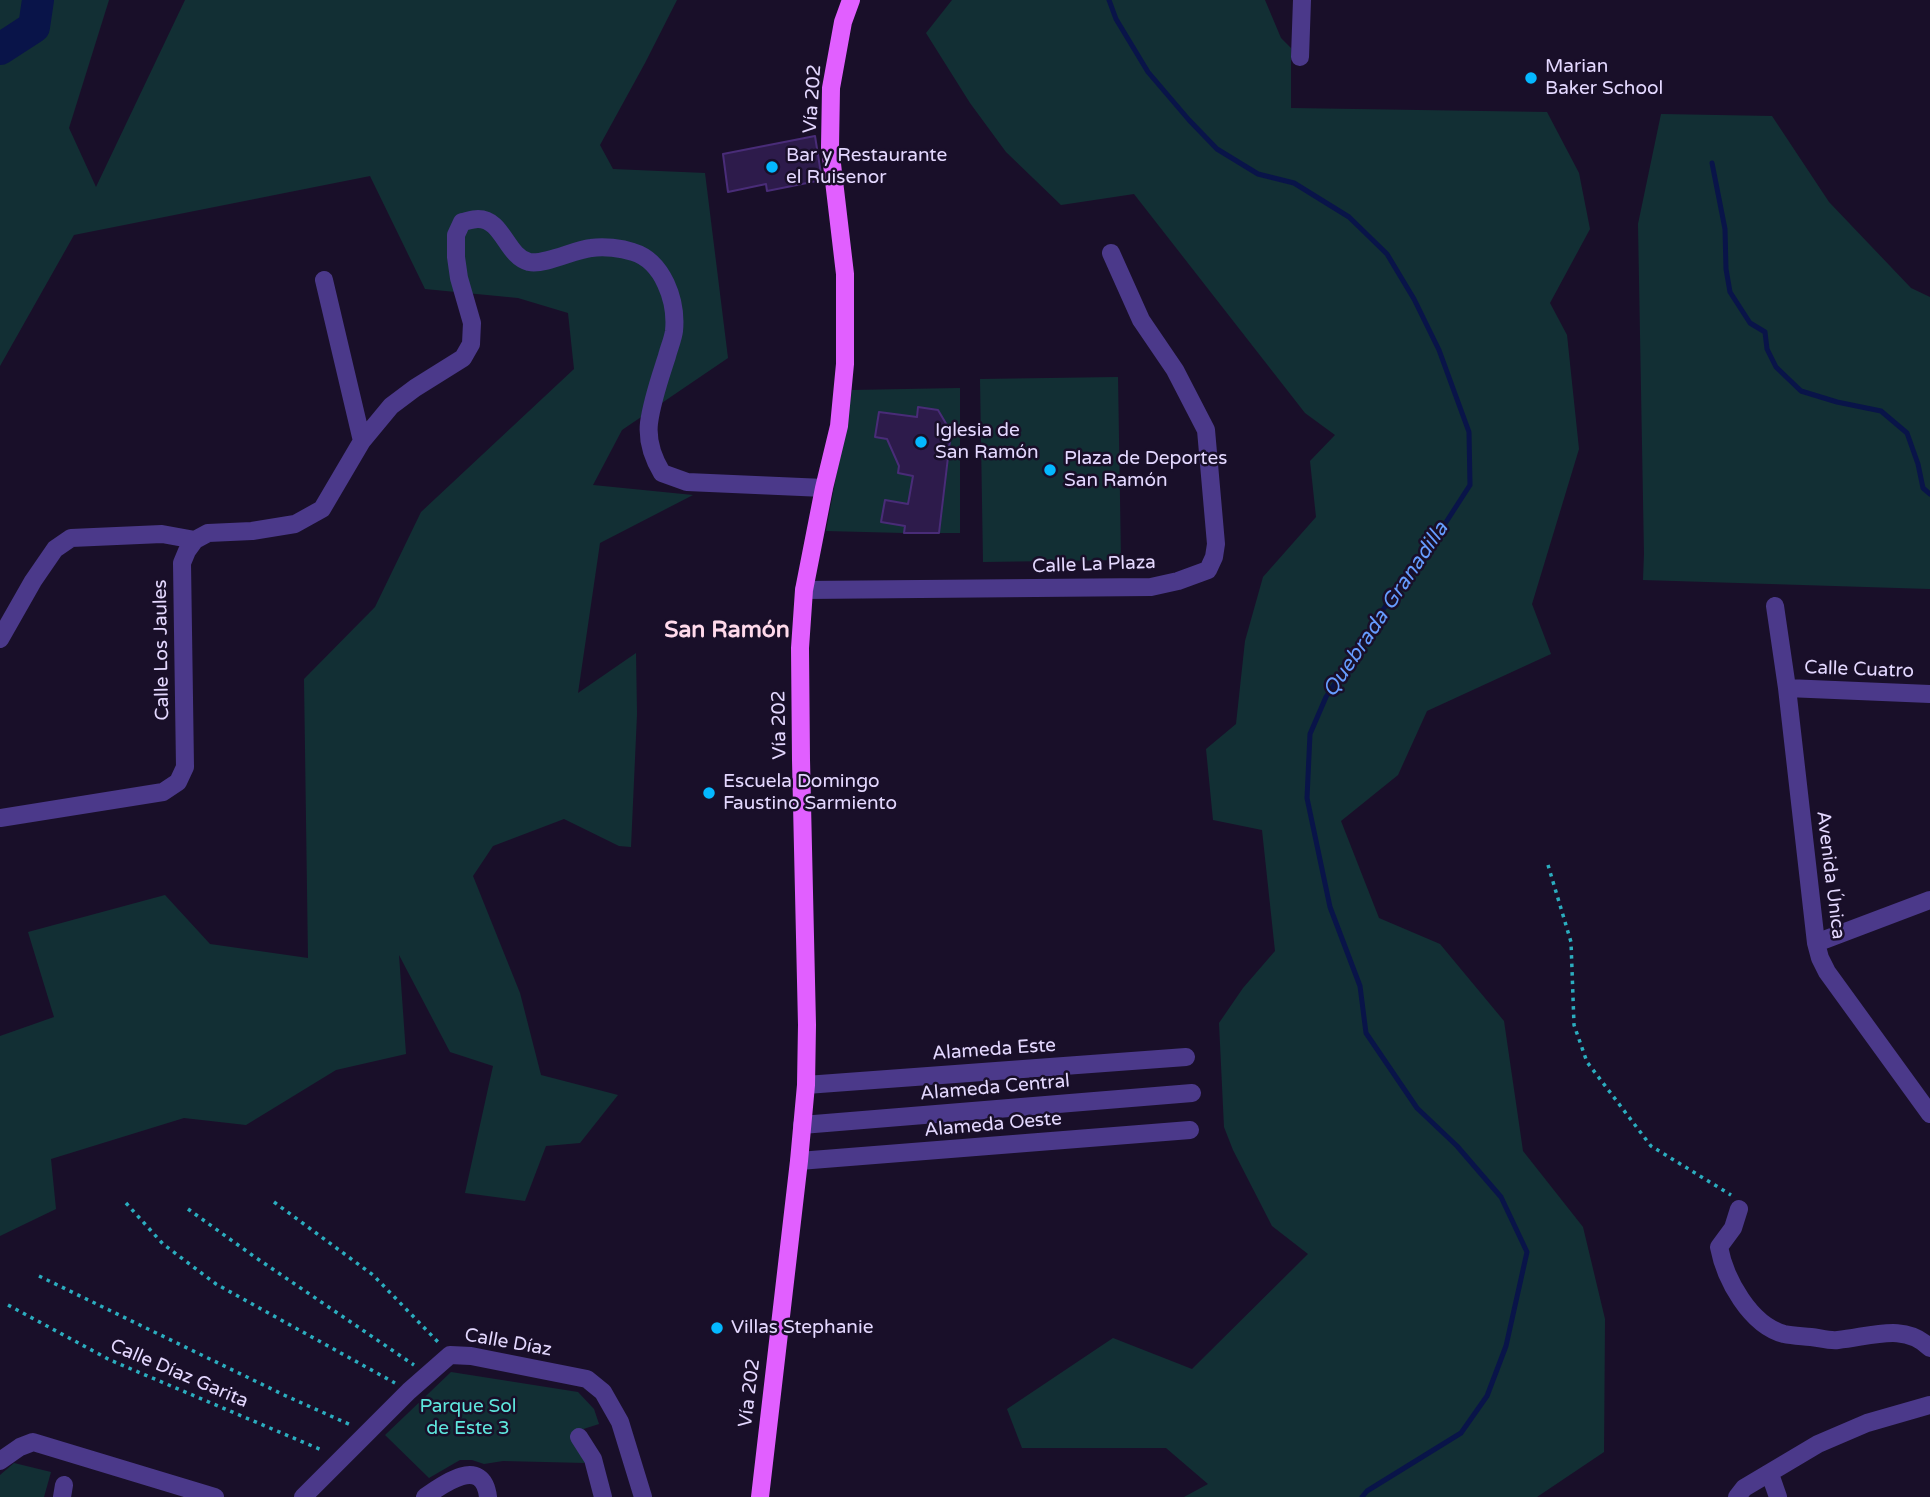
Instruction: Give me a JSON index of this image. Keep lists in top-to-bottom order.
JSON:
{
  "streets": {
    "main road": ["Vía 202"],
    "street": [
      "Calle La Plaza",
      "Calle Los Jaules",
      "Calle Cuatro",
      "Avenida Única",
      "Alameda Este",
      "Alameda Central",
      "Alameda Oeste",
      "Calle Díaz"
    ],
    "path": ["Calle Díaz Garita"]
  },
  "crossings": [
    ["Vía 202", "Calle La Plaza"],
    ["Vía 202", "Alameda Este"],
    ["Vía 202", "Alameda Central"],
    ["Vía 202", "Alameda Oeste"],
    ["Calle Cuatro", "Avenida Única"],
    ["Calle Díaz", "Calle Díaz Garita"]
  ],
  "districts": ["San Ramón"],
  "water": ["Quebrada Granadilla"],
  "parks": ["Parque Sol de Este 3"],
  "places": [
    "Marian Baker School",
    "Bar y Restaurante el Ruisenor",
    "Iglesia de San Ramón",
    "Plaza de Deportes San Ramón",
    "Escuela Domingo Faustino Sarmiento",
    "Villas Stephanie"
  ]
}
